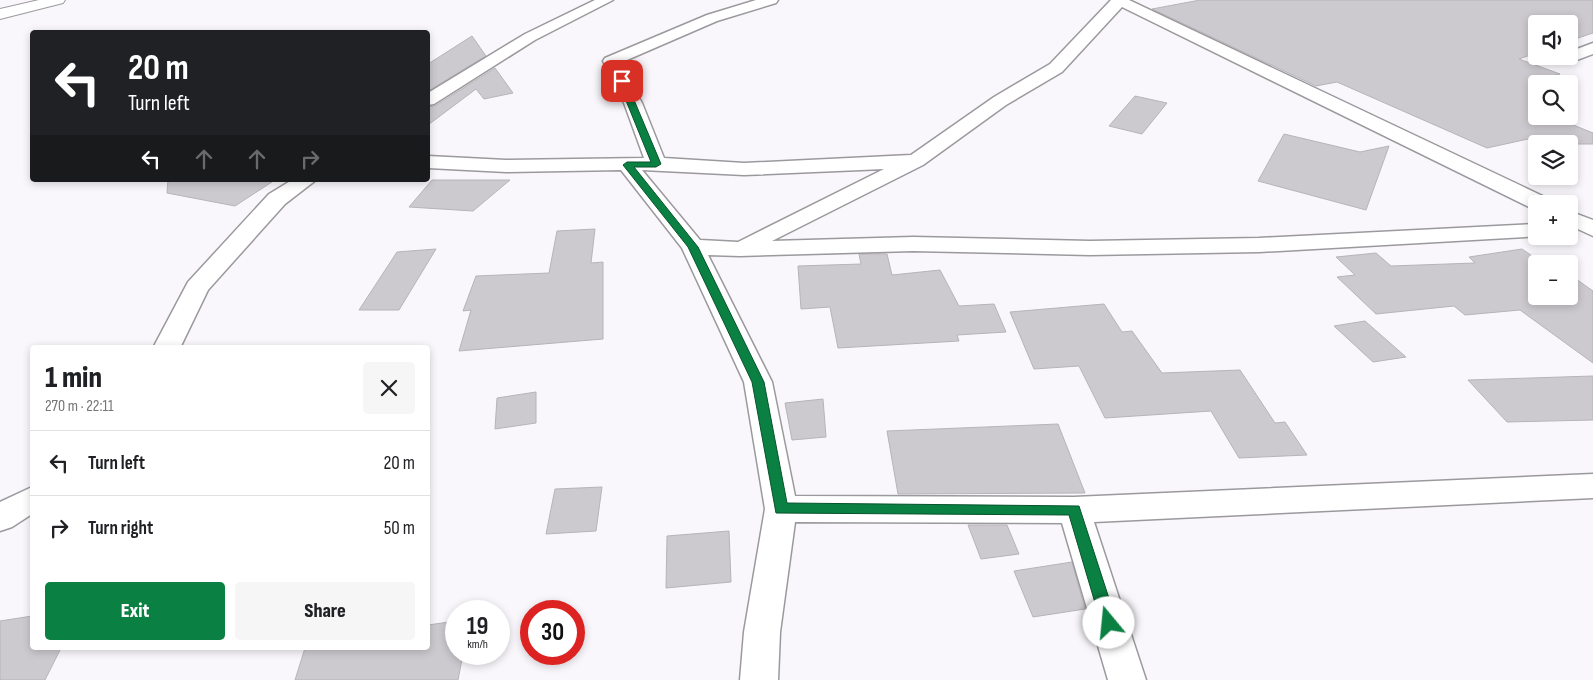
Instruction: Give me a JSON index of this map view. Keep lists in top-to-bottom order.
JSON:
{
  "page": {
    "map_buttons": ["+", "−"],
    "turn": ["20 m", "Turn left"],
    "heading": ["1 min", "270 m · 22:11"],
    "list": [
      {
        "name": "Turn left",
        "value": "20 m"
      },
      {
        "name": "Turn right",
        "value": "50 m"
      }
    ],
    "buttons": ["Exit", "Share"],
    "speed": "19 km/h",
    "limit": "30"
  }
}
